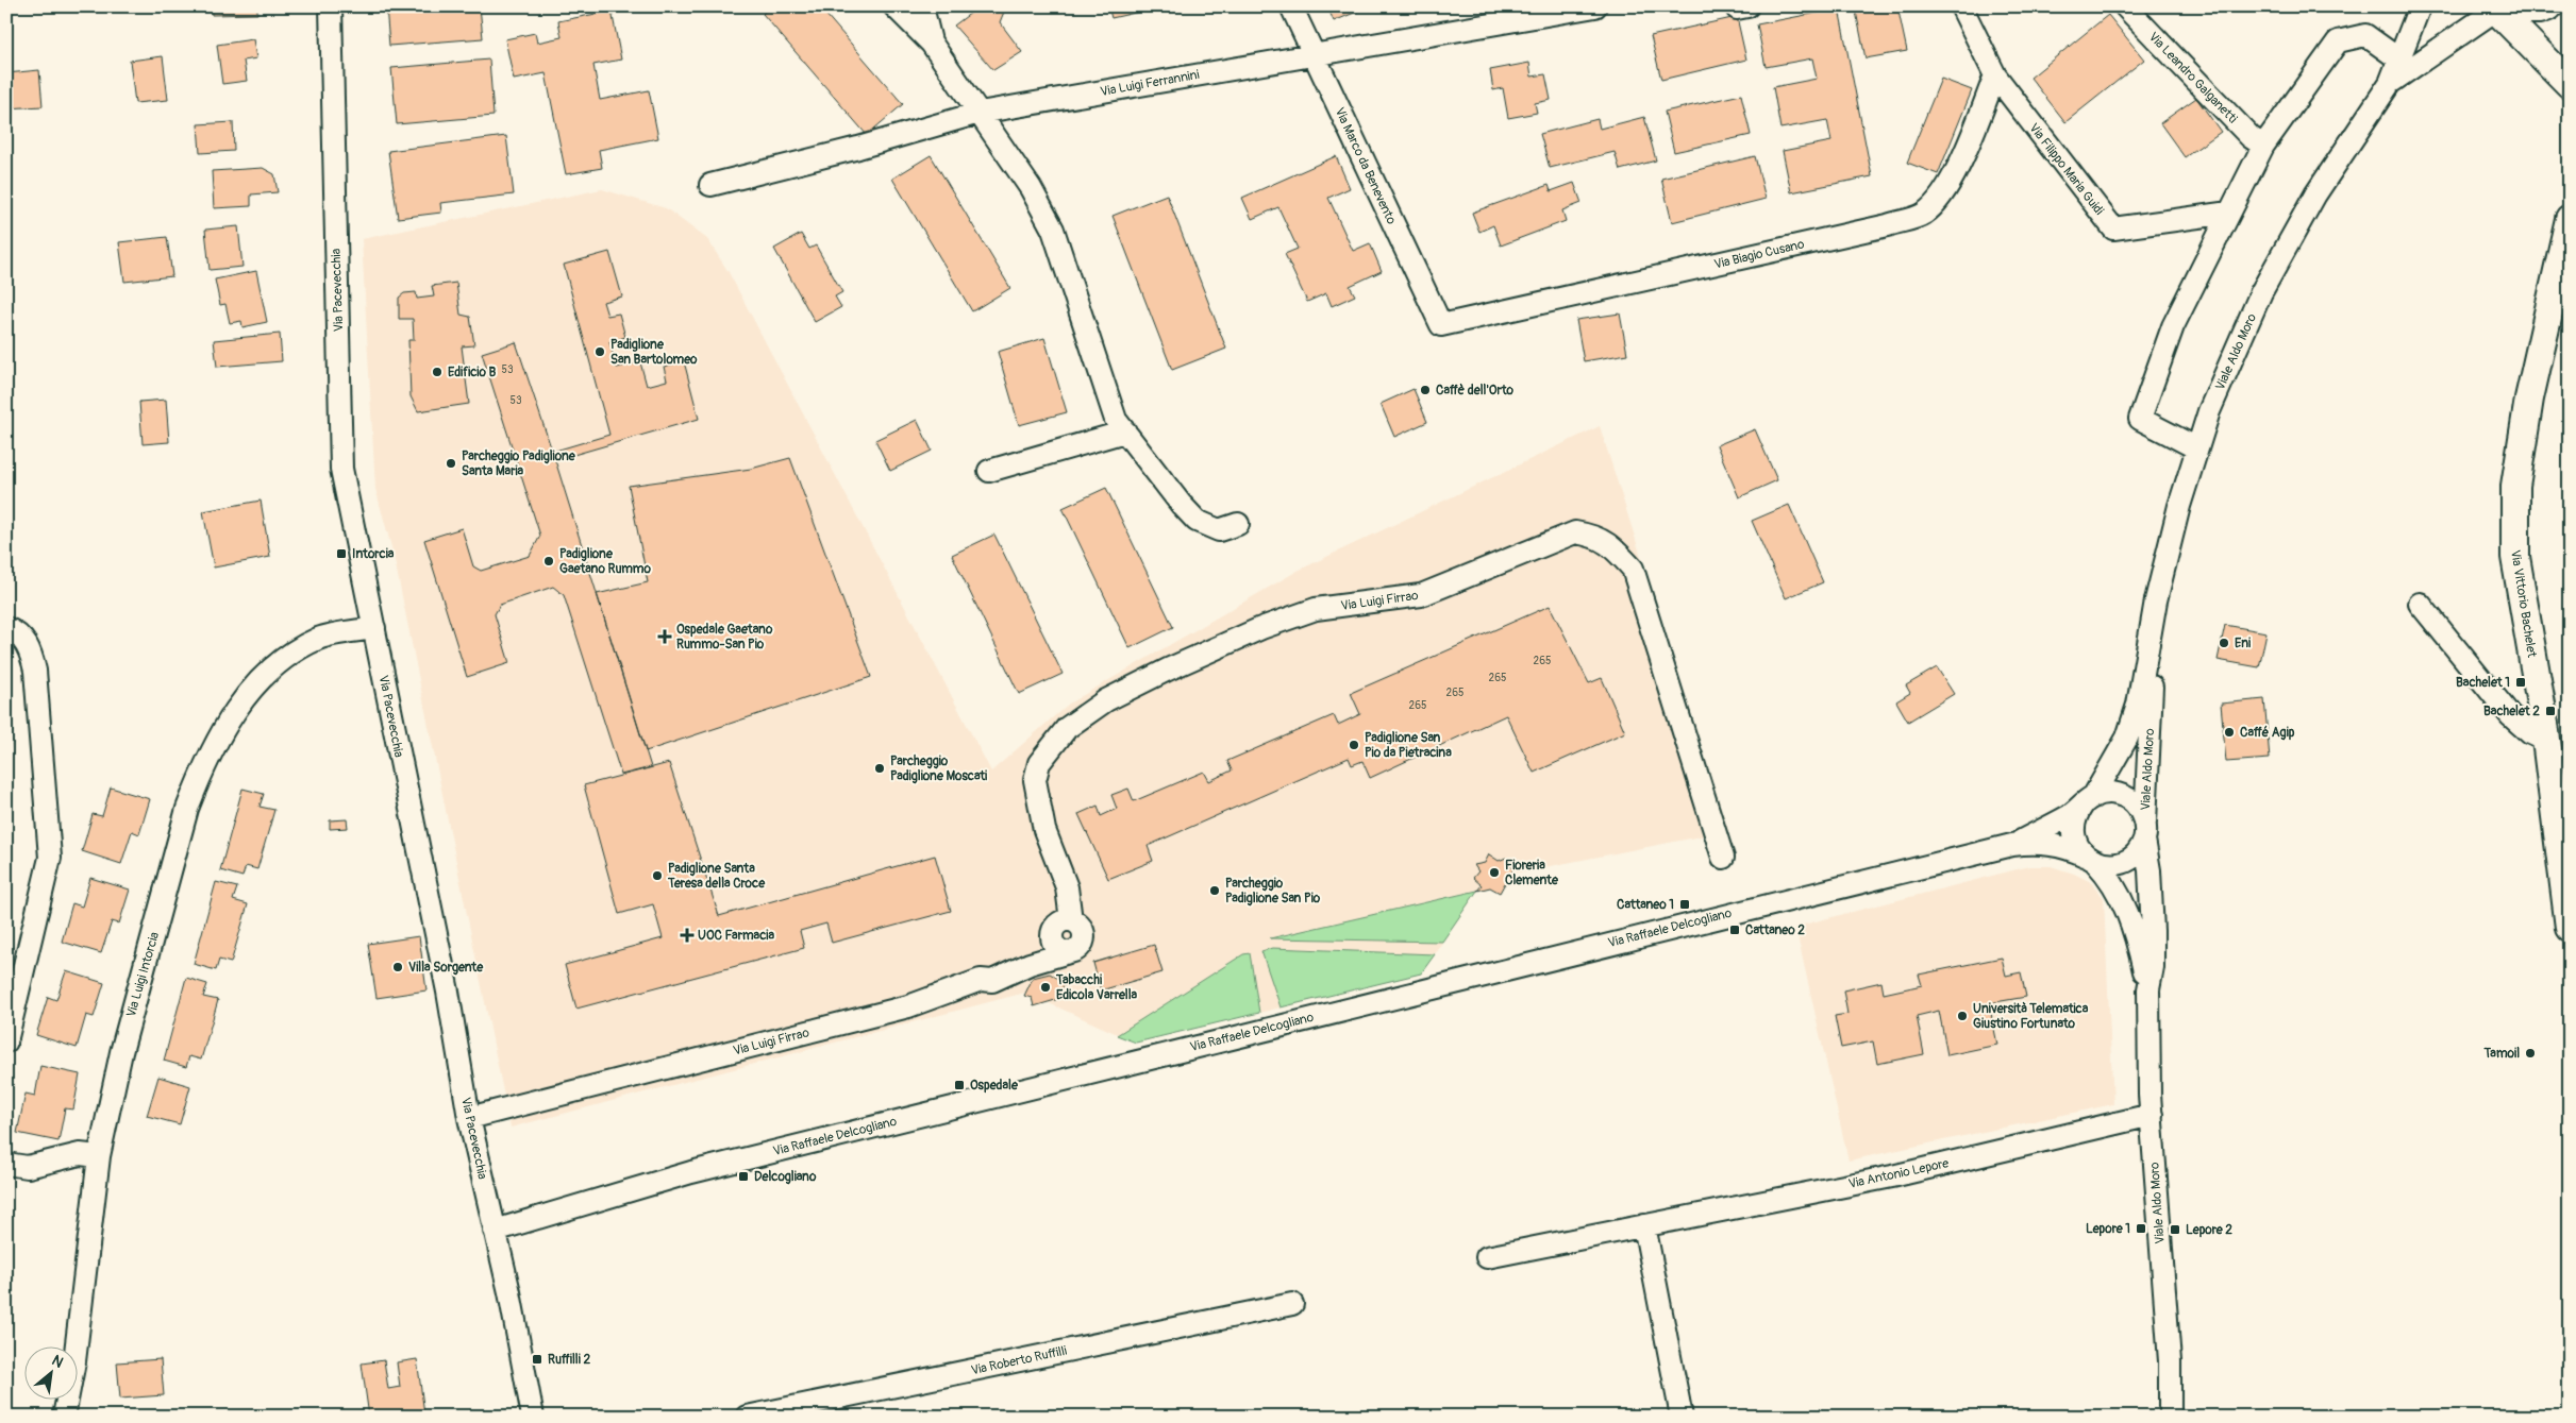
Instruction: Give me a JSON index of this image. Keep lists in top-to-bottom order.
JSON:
{
  "streets": {
    "main road": ["Via Vittorio Bachelet"],
    "street": [
      "Via Leandro Galganetti",
      "Via Luigi Ferrannini",
      "Via Marco da Benevento",
      "Via Filippo Maria Guidi",
      "Via Biagio Cusano",
      "Via Pacevecchia",
      "Viale Aldo Moro",
      "Via Luigi Firrao",
      "Via Raffaele Delcogliano",
      "Via Luigi Intorcia",
      "Via Antonio Lepore",
      "Via Roberto Ruffilli"
    ]
  },
  "crossings": [
    ["Via Luigi Ferrannini", "Via Marco da Benevento"],
    ["Via Marco da Benevento", "Via Biagio Cusano"],
    ["Via Filippo Maria Guidi", "Via Biagio Cusano"],
    ["Via Pacevecchia", "Via Luigi Firrao"],
    ["Via Pacevecchia", "Via Raffaele Delcogliano"],
    ["Via Pacevecchia", "Via Luigi Intorcia"],
    ["Viale Aldo Moro", "Via Raffaele Delcogliano"],
    ["Viale Aldo Moro", "Via Antonio Lepore"]
  ],
  "places": {
    "other": [
      "Padiglione San Bartolomeo",
      "Edificio B",
      "Caffè dell'Orto",
      "Parcheggio Padiglione Santa Maria",
      "Padiglione Gaetano Rummo",
      "Eni",
      "Caffé Agip",
      "Padiglione San Pio da Pietracina",
      "Parcheggio Padiglione Moscati",
      "Fioreria Clemente",
      "Padiglione Santa Teresa della Croce",
      "Parcheggio Padiglione San Pio",
      "Villa Sorgente",
      "Tabacchi Edicola Varrella",
      "Università Telematica Giustino Fortunato",
      "Tamoil"
    ],
    "transit": [
      "Intorcia",
      "Bachelet 1",
      "Bachelet 2",
      "Cattaneo 1",
      "Cattaneo 2",
      "Ospedale",
      "Delcogliano",
      "Lepore 1",
      "Lepore 2",
      "Ruffilli 2"
    ],
    "health": ["Ospedale Gaetano Rummo-San Pio", "UOC Farmacia"]
  },
  "house_numbers": [
    "53",
    "53",
    "265",
    "265",
    "265",
    "265"
  ],
  "north": "top right"
}
